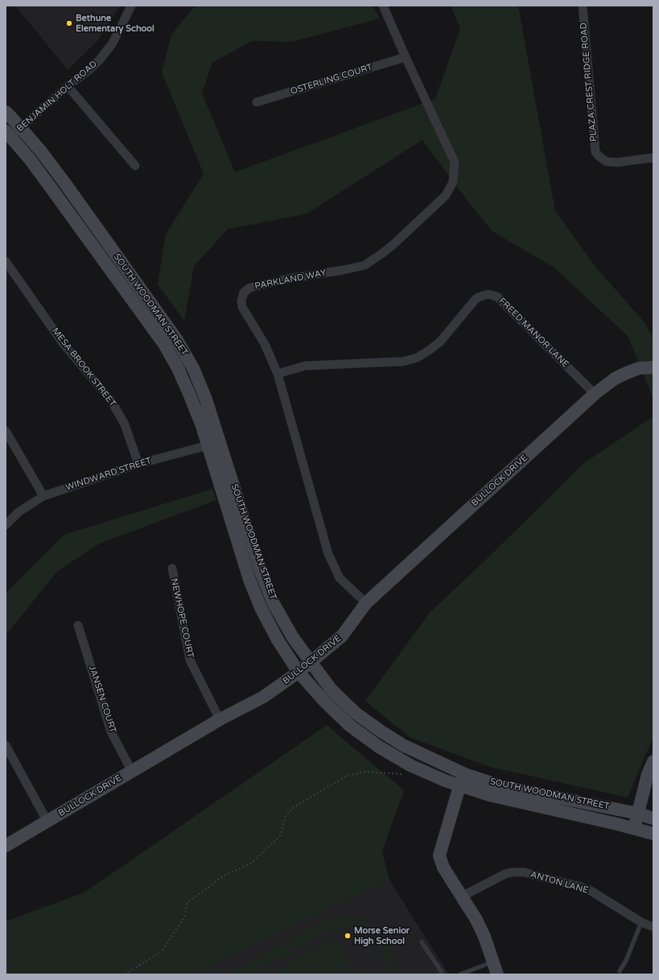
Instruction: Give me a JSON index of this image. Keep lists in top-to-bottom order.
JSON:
{
  "streets": {
    "main road": ["SOUTH WOODMAN STREET", "BULLOCK DRIVE"],
    "street": [
      "OSTERLING COURT",
      "PLAZA CREST RIDGE ROAD",
      "BENJAMIN HOLT ROAD",
      "PARKLAND WAY",
      "FREED MANOR LANE",
      "MESA BROOK STREET",
      "WINDWARD STREET",
      "NEWHOPE COURT",
      "JANSEN COURT",
      "ANTON LANE"
    ]
  },
  "crossings": [
    ["OSTERLING COURT", "PARKLAND WAY"],
    ["BENJAMIN HOLT ROAD", "SOUTH WOODMAN STREET"],
    ["PARKLAND WAY", "FREED MANOR LANE"],
    ["PARKLAND WAY", "BULLOCK DRIVE"],
    ["SOUTH WOODMAN STREET", "WINDWARD STREET"],
    ["SOUTH WOODMAN STREET", "BULLOCK DRIVE"],
    ["FREED MANOR LANE", "BULLOCK DRIVE"],
    ["MESA BROOK STREET", "WINDWARD STREET"],
    ["BULLOCK DRIVE", "NEWHOPE COURT"],
    ["BULLOCK DRIVE", "JANSEN COURT"]
  ],
  "places": ["Bethune Elementary School", "Morse Senior High School"]
}
